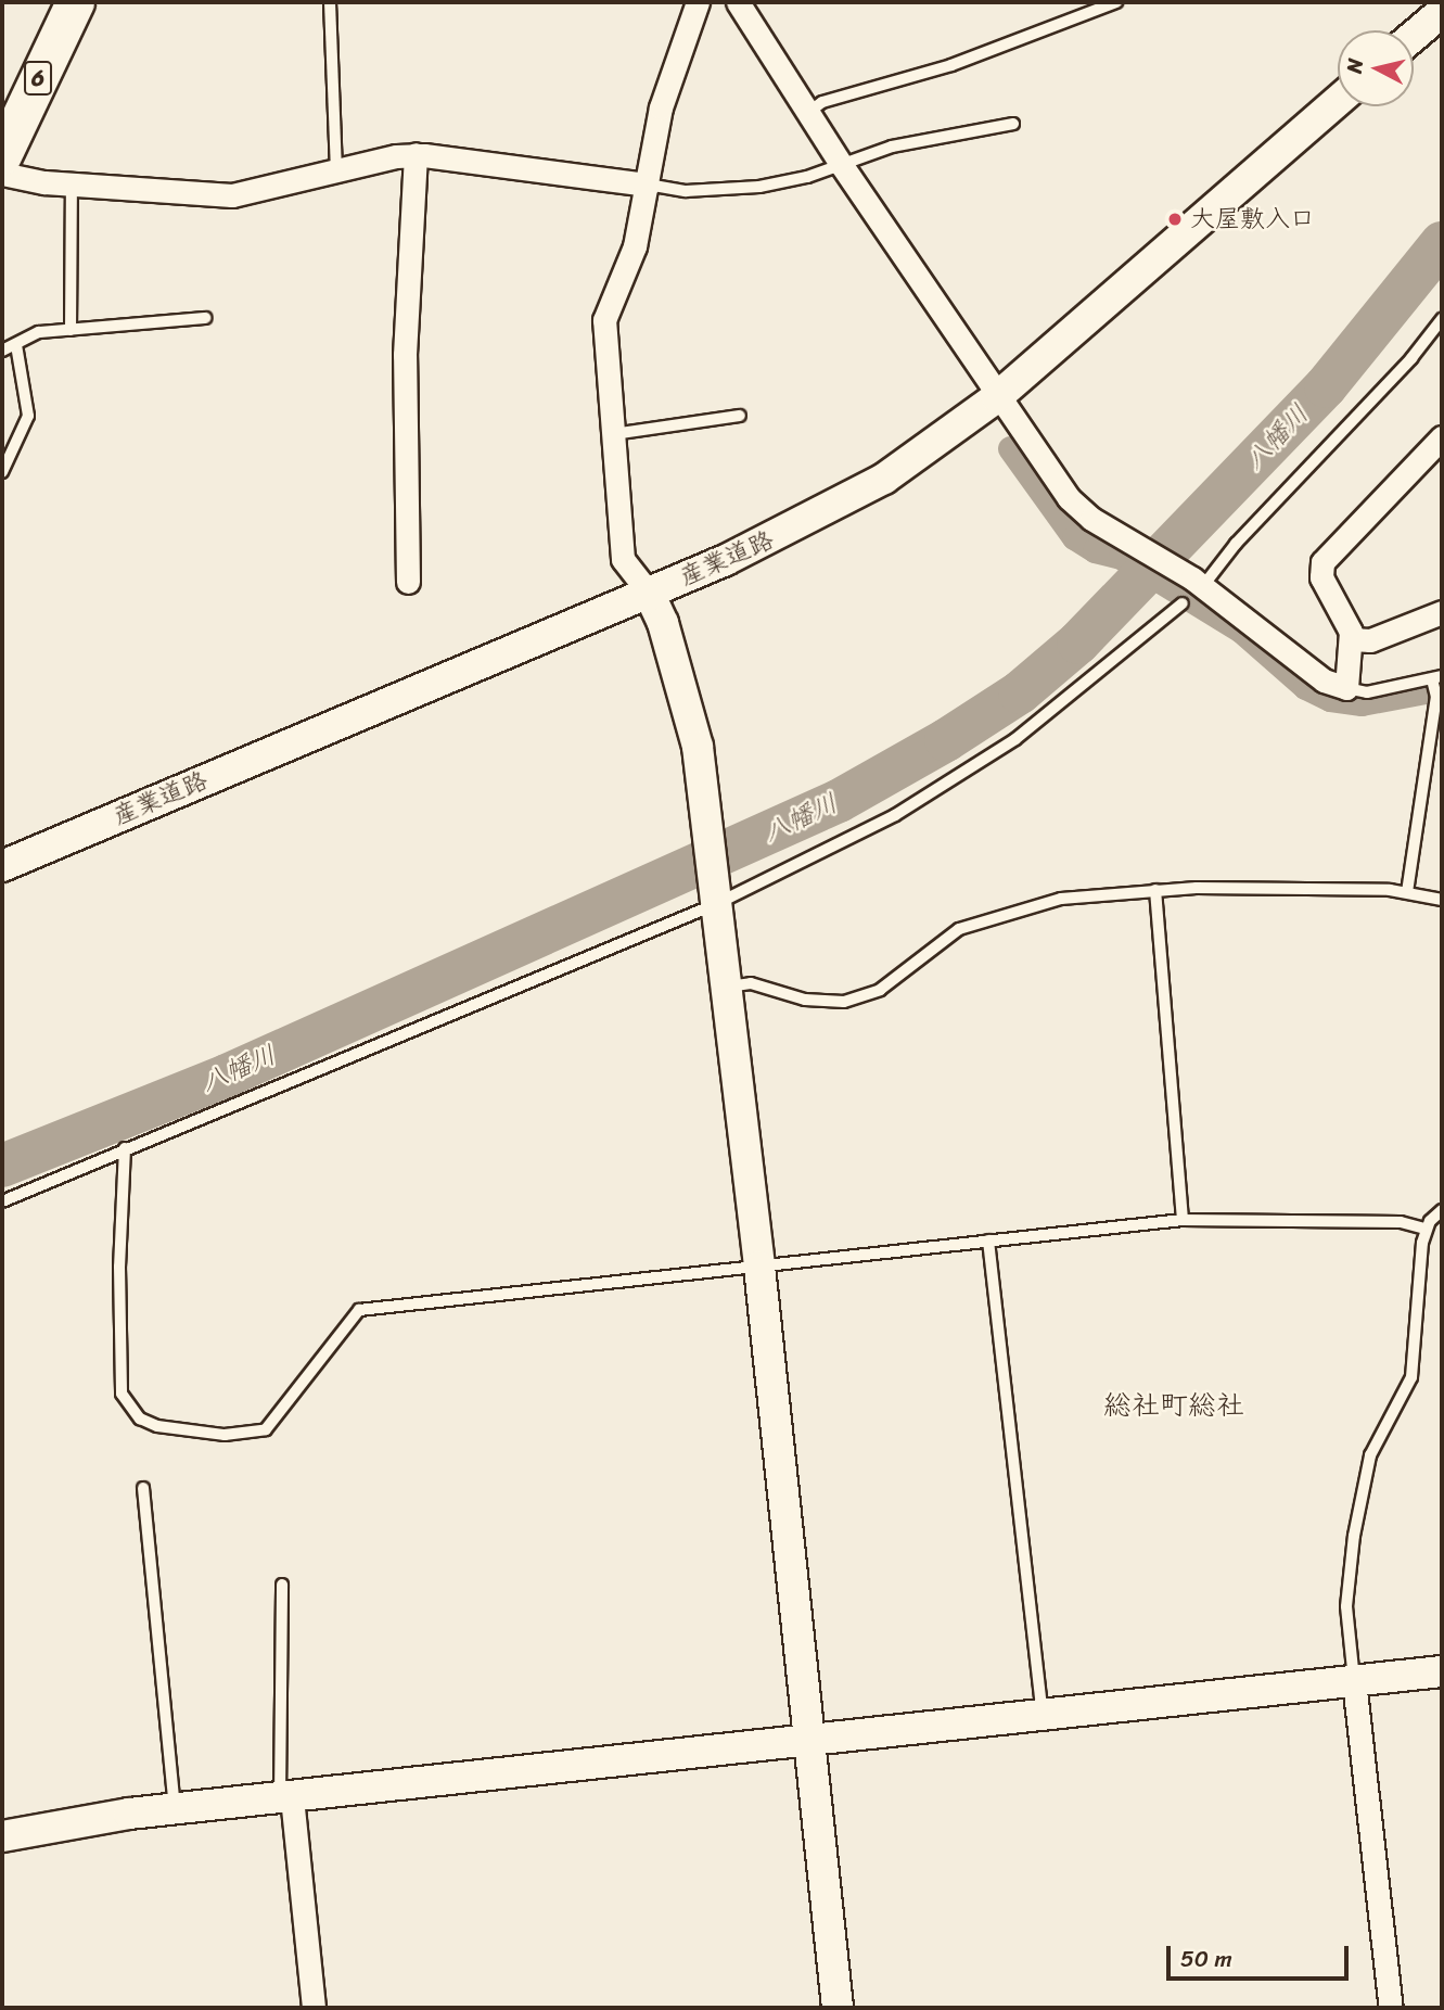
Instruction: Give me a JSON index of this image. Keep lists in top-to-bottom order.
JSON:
{
  "streets": {
    "main road": ["6"],
    "street": ["産業道路"]
  },
  "districts": ["総社町総社"],
  "water": ["八幡川"],
  "places": ["大屋敷入口"],
  "scale_bar": "50 m",
  "north": "left"
}
